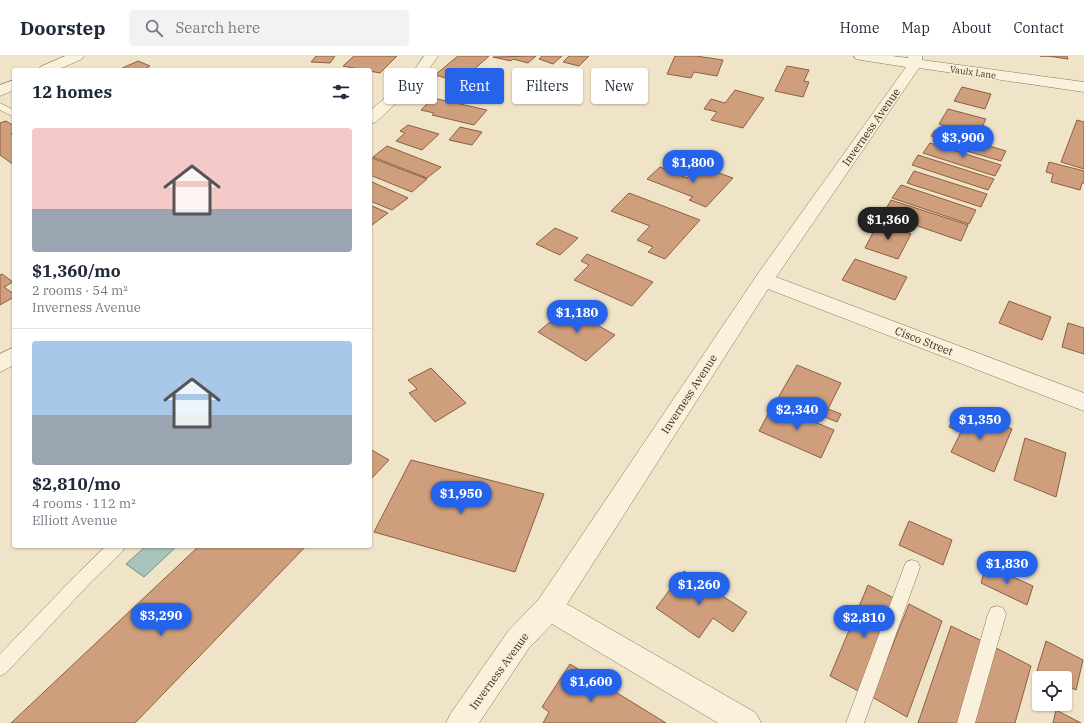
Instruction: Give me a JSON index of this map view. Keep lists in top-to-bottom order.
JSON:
{
  "streets": {
    "street": ["Vaulx Lane", "Inverness Avenue", "Cisco Street"]
  },
  "crossings": [
    ["Vaulx Lane", "Inverness Avenue"],
    ["Inverness Avenue", "Cisco Street"]
  ],
  "page": {
    "header": "Doorstep",
    "search": "Search here",
    "nav": [
      "Home",
      "Map",
      "About",
      "Contact"
    ],
    "chip": [
      "Buy",
      "Rent",
      "Filters",
      "New"
    ],
    "heading": "12 homes",
    "list": [
      {
        "name": "$1,360/mo",
        "note": "2 rooms · 54 m² · Inverness Avenue"
      },
      {
        "name": "$2,810/mo",
        "note": "4 rooms · 112 m² · Elliott Avenue"
      }
    ],
    "price": [
      "$3,900",
      "$1,800",
      "$1,360",
      "$1,180",
      "$2,340",
      "$1,350",
      "$1,950",
      "$1,830",
      "$1,260",
      "$3,290",
      "$2,810",
      "$1,600"
    ]
  }
}
